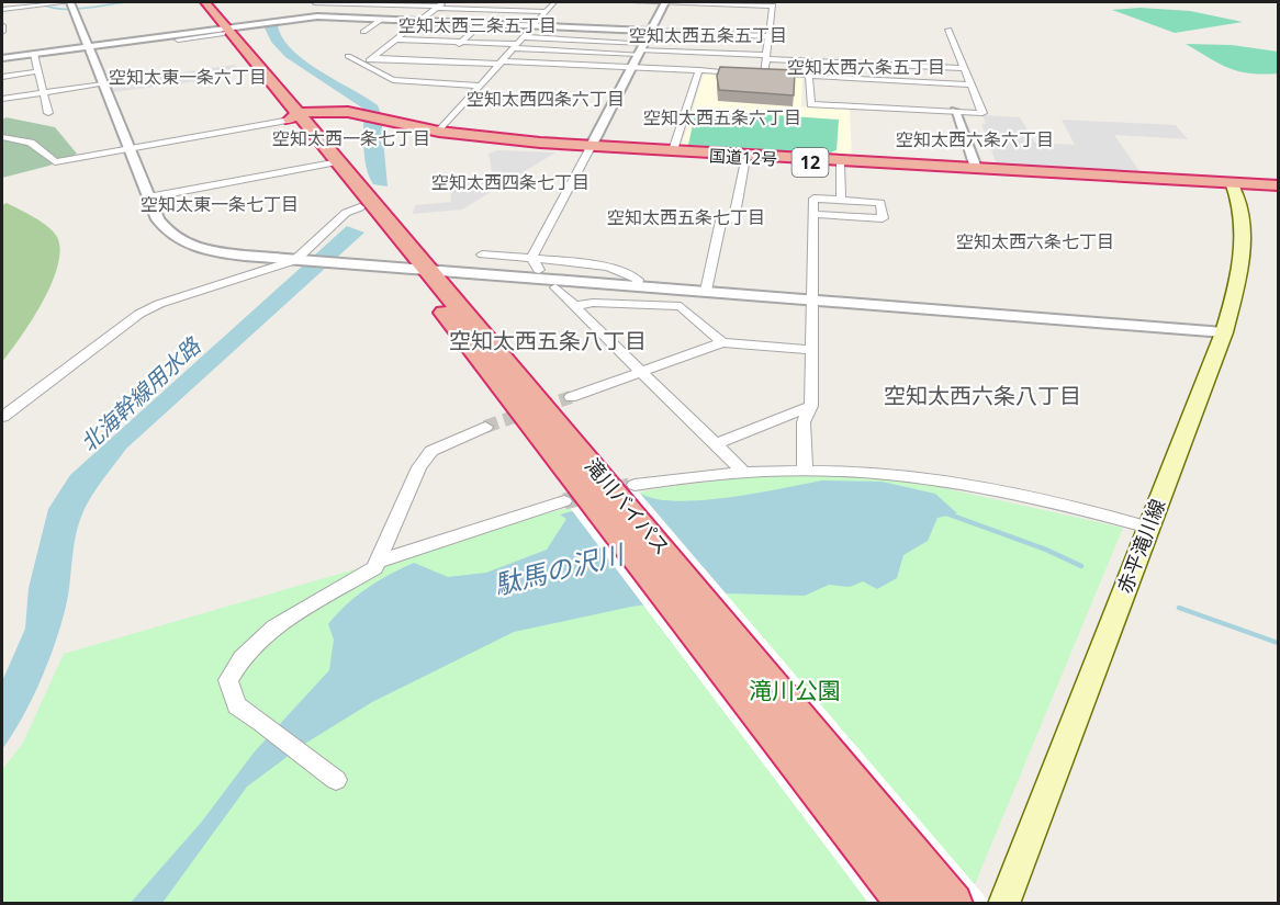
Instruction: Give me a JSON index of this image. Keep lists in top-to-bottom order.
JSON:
{
  "streets": {
    "highway": ["国道12号", "12", "滝川バイパス"],
    "main road": ["赤平滝川線"]
  },
  "crossings": [
    ["国道12号", "滝川バイパス"],
    ["国道12号", "赤平滝川線"]
  ],
  "districts": [
    "空知太西三条五丁目",
    "空知太西五条五丁目",
    "空知太西六条五丁目",
    "空知太東一条六丁目",
    "空知太西四条六丁目",
    "空知太西五条六丁目",
    "空知太西一条七丁目",
    "空知太西六条六丁目",
    "空知太西四条七丁目",
    "空知太東一条七丁目",
    "空知太西五条七丁目",
    "空知太西六条七丁目",
    "空知太西五条八丁目",
    "空知太西六条八丁目"
  ],
  "water": ["北海幹線用水路", "駄馬の沢川"],
  "parks": ["滝川公園"]
}
